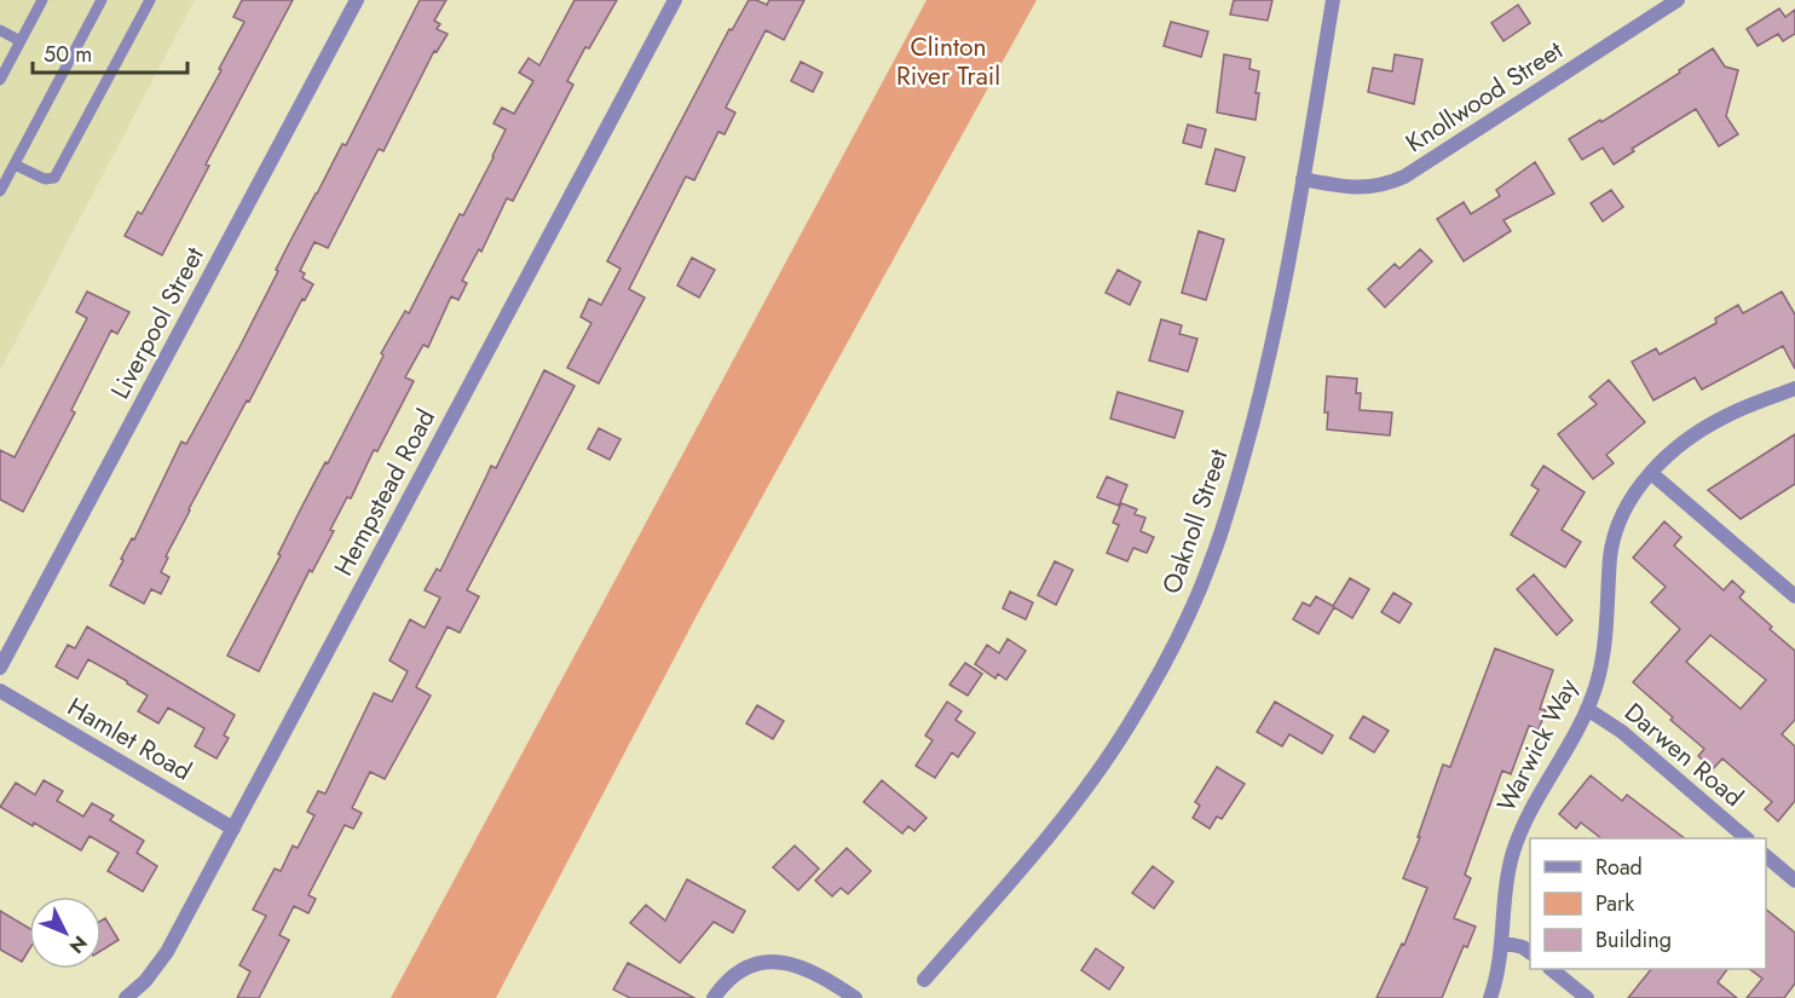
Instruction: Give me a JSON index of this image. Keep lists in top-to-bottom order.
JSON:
{
  "streets": {
    "street": [
      "Knollwood Street",
      "Liverpool Street",
      "Hempstead Road",
      "Oaknoll Street",
      "Hamlet Road",
      "Warwick Way",
      "Darwen Road"
    ]
  },
  "crossings": [
    ["Knollwood Street", "Oaknoll Street"],
    ["Hempstead Road", "Hamlet Road"],
    ["Warwick Way", "Darwen Road"]
  ],
  "parks": ["Clinton River Trail"],
  "legend": ["Road", "Park", "Building"],
  "scale_bar": "50 m",
  "north": "bottom right"
}
